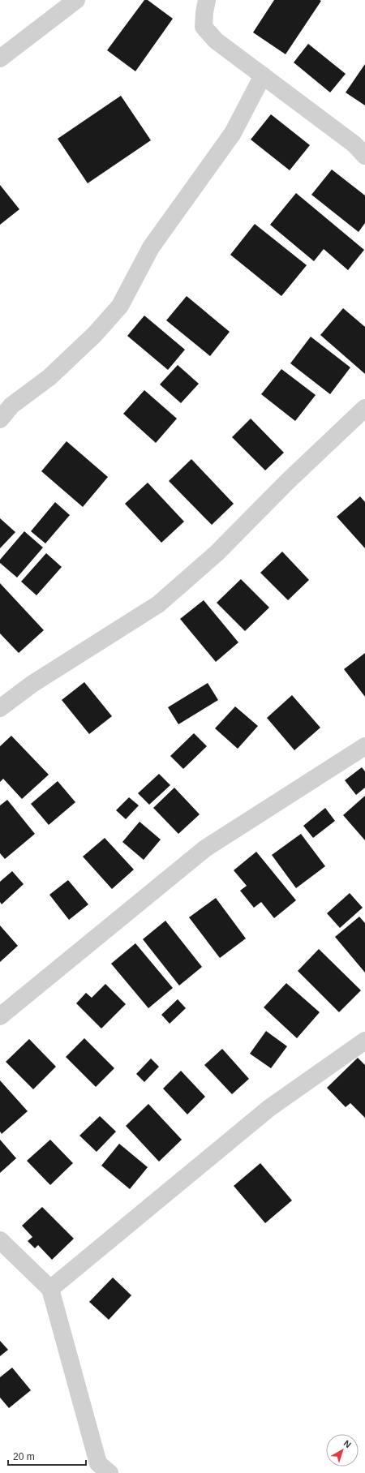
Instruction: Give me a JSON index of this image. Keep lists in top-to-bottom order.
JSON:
{
  "scale_bar": "20 m",
  "north": "top right"
}
